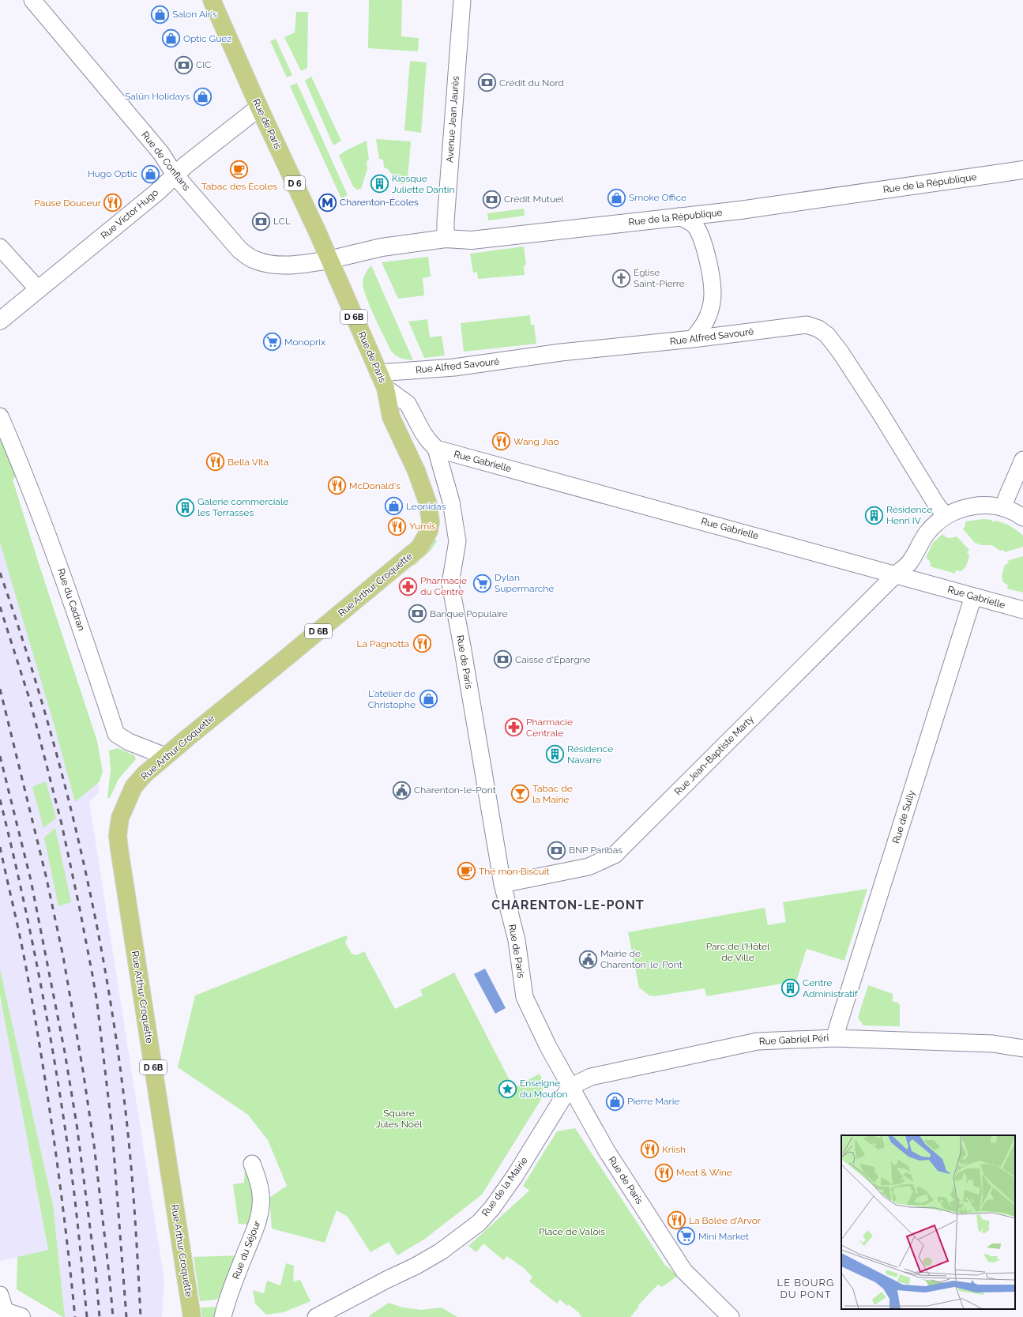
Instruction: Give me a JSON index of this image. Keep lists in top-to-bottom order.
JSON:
{
  "streets": {
    "main road": [
      "Rue de Paris",
      "Rue de Conflans",
      "D 6",
      "Rue de la République",
      "Rue Victor Hugo",
      "D 6B",
      "Rue Arthur Croquette"
    ],
    "street": [
      "Avenue Jean Jaurès",
      "Rue Alfred Savouré",
      "Rue Gabrielle",
      "Rue du Cadran",
      "Rue Jean-Baptiste Marty",
      "Rue de Sully",
      "Rue Gabriel Péri",
      "Rue de la Mairie",
      "Rue du Séjour"
    ]
  },
  "crossings": [
    ["Avenue Jean Jaurès", "Rue de la République"],
    ["Rue de Paris", "Rue de Conflans"],
    ["Rue de Paris", "Rue de la République"],
    ["Rue de Paris", "Rue Victor Hugo"],
    ["Rue de Paris", "Rue Alfred Savouré"],
    ["Rue de Paris", "Rue Gabrielle"],
    ["Rue de Paris", "Rue Arthur Croquette"],
    ["Rue de Paris", "Rue Jean-Baptiste Marty"],
    ["Rue de Paris", "Rue Gabriel Péri"],
    ["Rue de Paris", "Rue de la Mairie"],
    ["Rue de Conflans", "Rue de la République"],
    ["Rue de Conflans", "Rue Victor Hugo"],
    ["Rue Alfred Savouré", "Rue Arthur Croquette"],
    ["Rue Alfred Savouré", "Rue Jean-Baptiste Marty"],
    ["Rue Gabrielle", "Rue Jean-Baptiste Marty"],
    ["Rue Gabrielle", "Rue de Sully"],
    ["Rue Arthur Croquette", "Rue du Cadran"],
    ["Rue de Sully", "Rue Gabriel Péri"],
    ["Rue Gabriel Péri", "Rue de la Mairie"]
  ],
  "districts": ["CHARENTON-LE-PONT", "LE BOURG DU PONT"],
  "parks": ["Parc de l'Hôtel de Ville", "Square Jules Noël", "Place de Valois"],
  "places": {
    "shop": [
      "Salon Air's",
      "Optic Guez",
      "Salün Holidays",
      "Hugo Optic",
      "Smoke Office",
      "Leonidas",
      "L'atelier de Christophe",
      "Pierre Marie"
    ],
    "bank": [
      "CIC",
      "Crédit du Nord",
      "Crédit Mutuel",
      "LCL",
      "Banque Populaire",
      "Caisse d'Épargne",
      "BNP Paribas"
    ],
    "cafe": ["Tabac des Écoles", "Thé mon Biscuit"],
    "building": [
      "Kiosque Juliette Dantin",
      "Galerie commerciale les Terrasses",
      "Résidence Henri IV",
      "Résidence Navarre",
      "Centre Administratif"
    ],
    "metro station": ["Charenton-Écoles"],
    "restaurant": [
      "Pause Douceur",
      "Wang Jiao",
      "Bella Vita",
      "McDonald's",
      "Yumis",
      "La Pagnotta",
      "Kriish",
      "Meat & Wine",
      "La Bolée d'Arvor"
    ],
    "church": ["Église Saint-Pierre"],
    "supermarket": ["Monoprix", "Dylan Supermarché", "Mini Market"],
    "pharmacy": ["Pharmacie du Centre", "Pharmacie Centrale"],
    "public building": ["Charenton-le-Pont", "Mairie de Charenton-le-Pont"],
    "bar": ["Tabac de la Mairie"],
    "place": ["Enseigne du Mouton"]
  }
}
